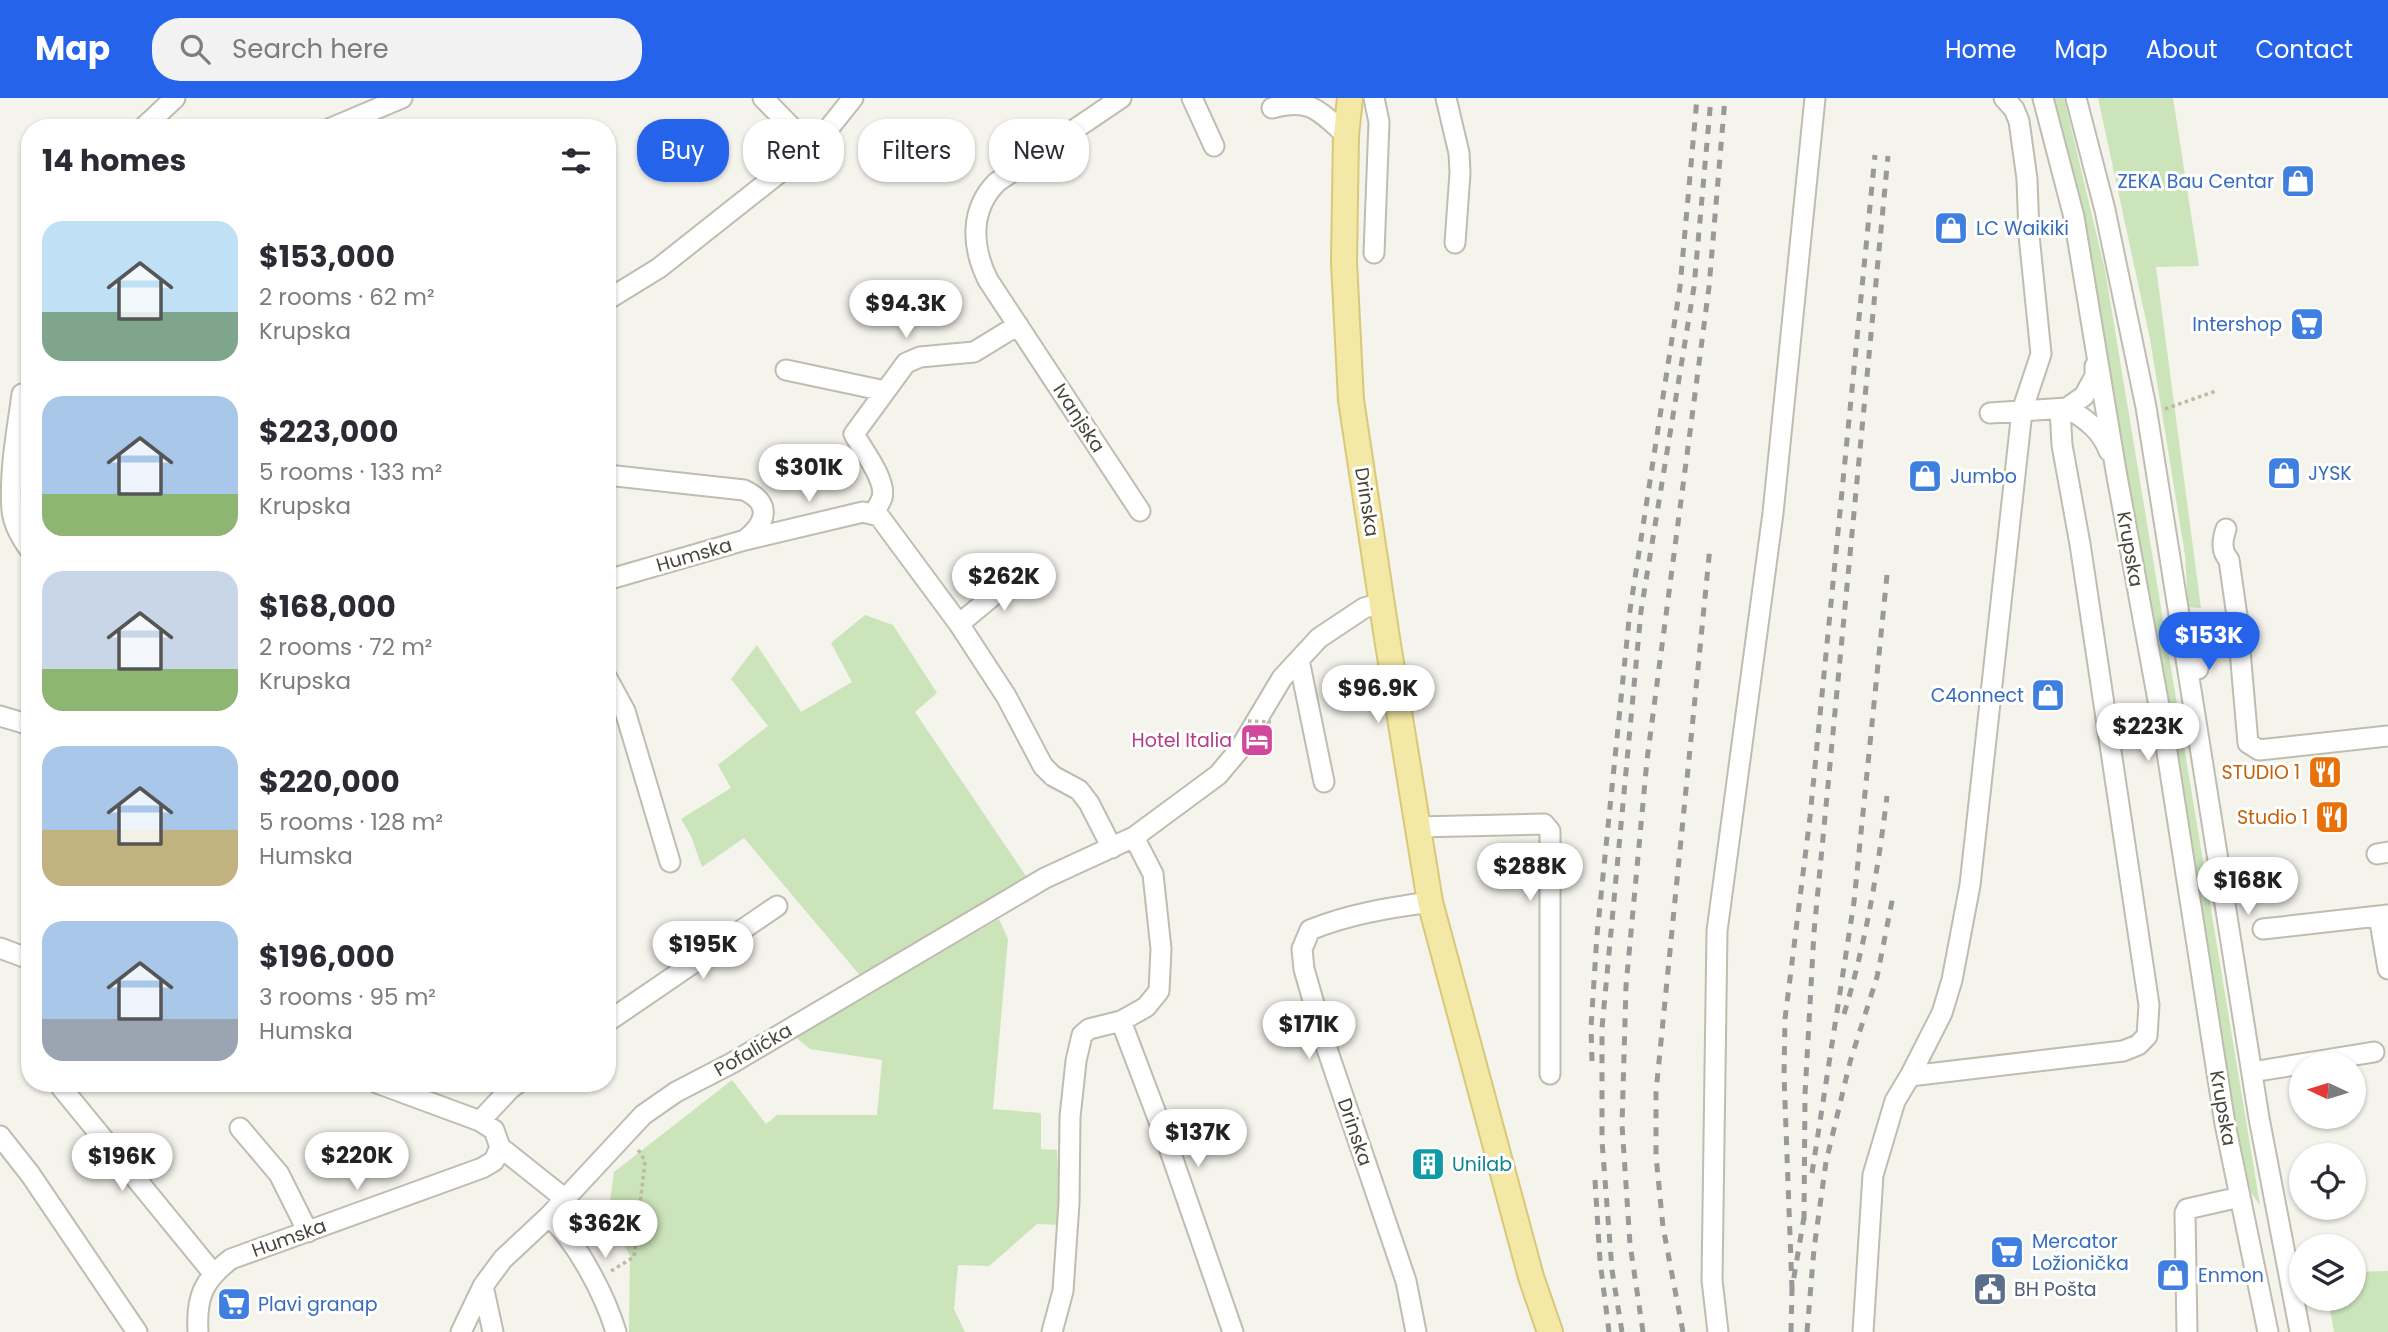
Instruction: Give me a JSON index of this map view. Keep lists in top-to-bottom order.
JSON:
{
  "streets": {
    "main road": ["Drinska"],
    "street": [
      "Ivanjska",
      "Krupska",
      "Humska",
      "Pofalićka"
    ]
  },
  "crossings": [
    ["Drinska", "Pofalićka"]
  ],
  "places": {
    "shop": [
      "ZEKA Bau Centar",
      "LC Waikiki",
      "JYSK",
      "Jumbo",
      "C4onnect",
      "Enmon"
    ],
    "supermarket": ["Intershop", "Mercator Ložionička", "Plavi granap"],
    "hotel": ["Hotel Italia"],
    "restaurant": ["STUDIO 1", "Studio 1"],
    "building": ["Unilab"],
    "public building": ["BH Pošta"]
  },
  "north": "left",
  "page": {
    "header": "Map",
    "search": "Search here",
    "nav": [
      "Home",
      "Map",
      "About",
      "Contact"
    ],
    "chip": [
      "Buy",
      "Rent",
      "Filters",
      "New"
    ],
    "heading": "14 homes",
    "list": [
      {
        "name": "$153,000",
        "note": "2 rooms · 62 m² · Krupska"
      },
      {
        "name": "$223,000",
        "note": "5 rooms · 133 m² · Krupska"
      },
      {
        "name": "$168,000",
        "note": "2 rooms · 72 m² · Krupska"
      },
      {
        "name": "$220,000",
        "note": "5 rooms · 128 m² · Humska"
      },
      {
        "name": "$196,000",
        "note": "3 rooms · 95 m² · Humska"
      }
    ],
    "price": [
      "$94.3K",
      "$301K",
      "$262K",
      "$153K",
      "$96.9K",
      "$223K",
      "$288K",
      "$168K",
      "$195K",
      "$171K",
      "$137K",
      "$220K",
      "$196K",
      "$362K"
    ]
  }
}
